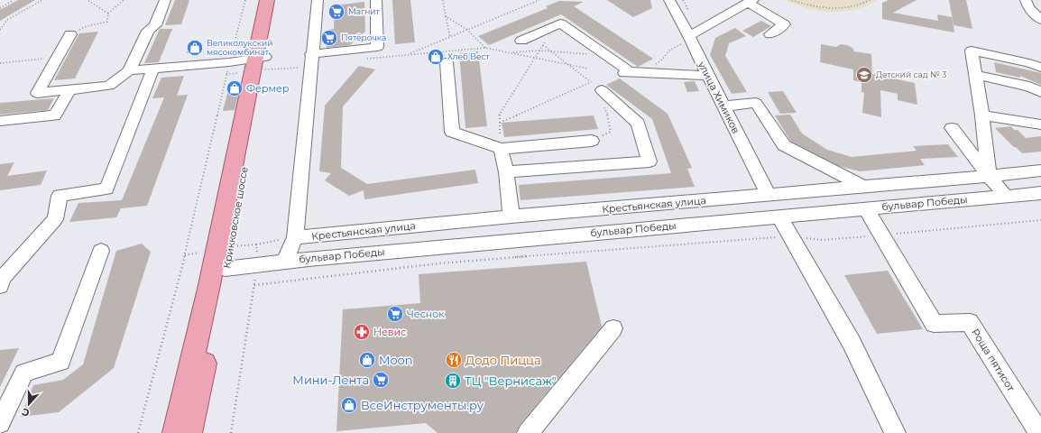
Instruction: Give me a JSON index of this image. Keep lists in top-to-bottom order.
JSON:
{
  "streets": {
    "main road": ["Крикковское шоссе"],
    "street": [
      "улица Химиков",
      "бульвар Победы",
      "Крестьянская улица",
      "Роща пятисот"
    ]
  },
  "crossings": [
    ["улица Химиков", "Крестьянская улица"],
    ["бульвар Победы", "Крикковское шоссе"],
    ["бульвар Победы", "Роща пятисот"]
  ],
  "places": {
    "supermarket": [
      "Магнит",
      "Пятёрочка",
      "Чеснок",
      "Мини-Лента"
    ],
    "shop": [
      "Великолукский мясокомбинат",
      "Хлеб Вест",
      "Фермер",
      "Moon",
      "ВсеИнструменты.ру"
    ],
    "school or university": ["Детский сад № 3"],
    "pharmacy": ["Невис"],
    "restaurant": ["Додо Пицца"],
    "building": ["ТЦ \"Вернисаж\""]
  },
  "north": "bottom"
}
